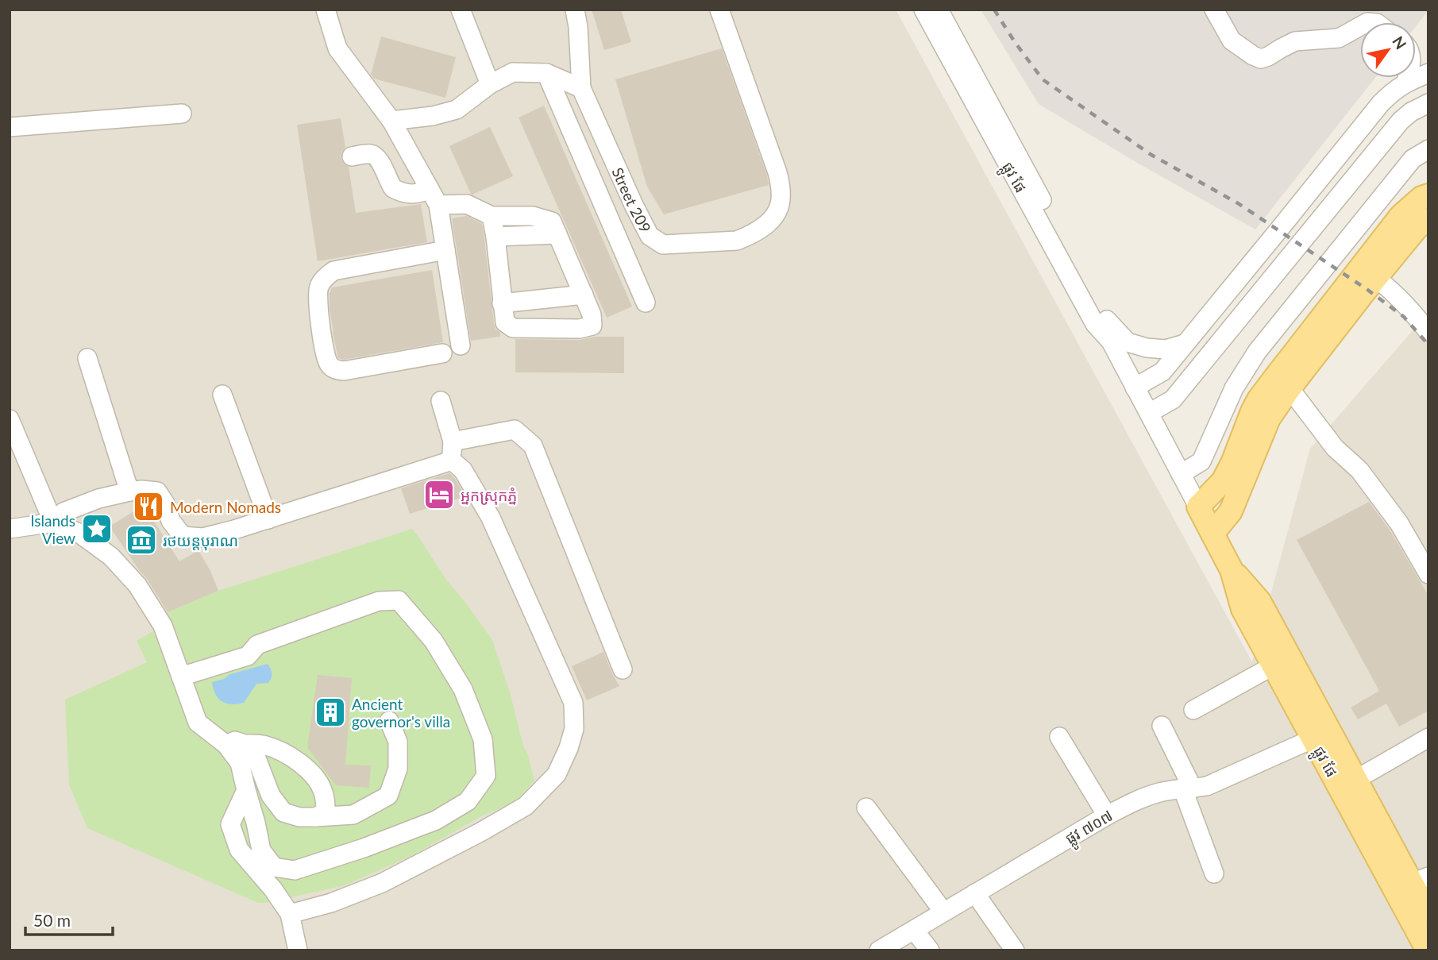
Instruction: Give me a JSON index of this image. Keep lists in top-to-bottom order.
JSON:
{
  "streets": {
    "main road": ["ផ្លូវ ផែ"],
    "street": ["Street 209", "ផ្លូវ ៧០៧"]
  },
  "crossings": [
    ["ផ្លូវ ផែ", "ផ្លូវ ៧០៧"]
  ],
  "places": {
    "hotel": ["អ្នកស្រុកភ្នំ"],
    "restaurant": ["Modern Nomads"],
    "place": ["Islands View"],
    "museum": ["រថយន្តបុរាណ"],
    "building": ["Ancient governor's villa"]
  },
  "scale_bar": "50 m",
  "north": "top right"
}
